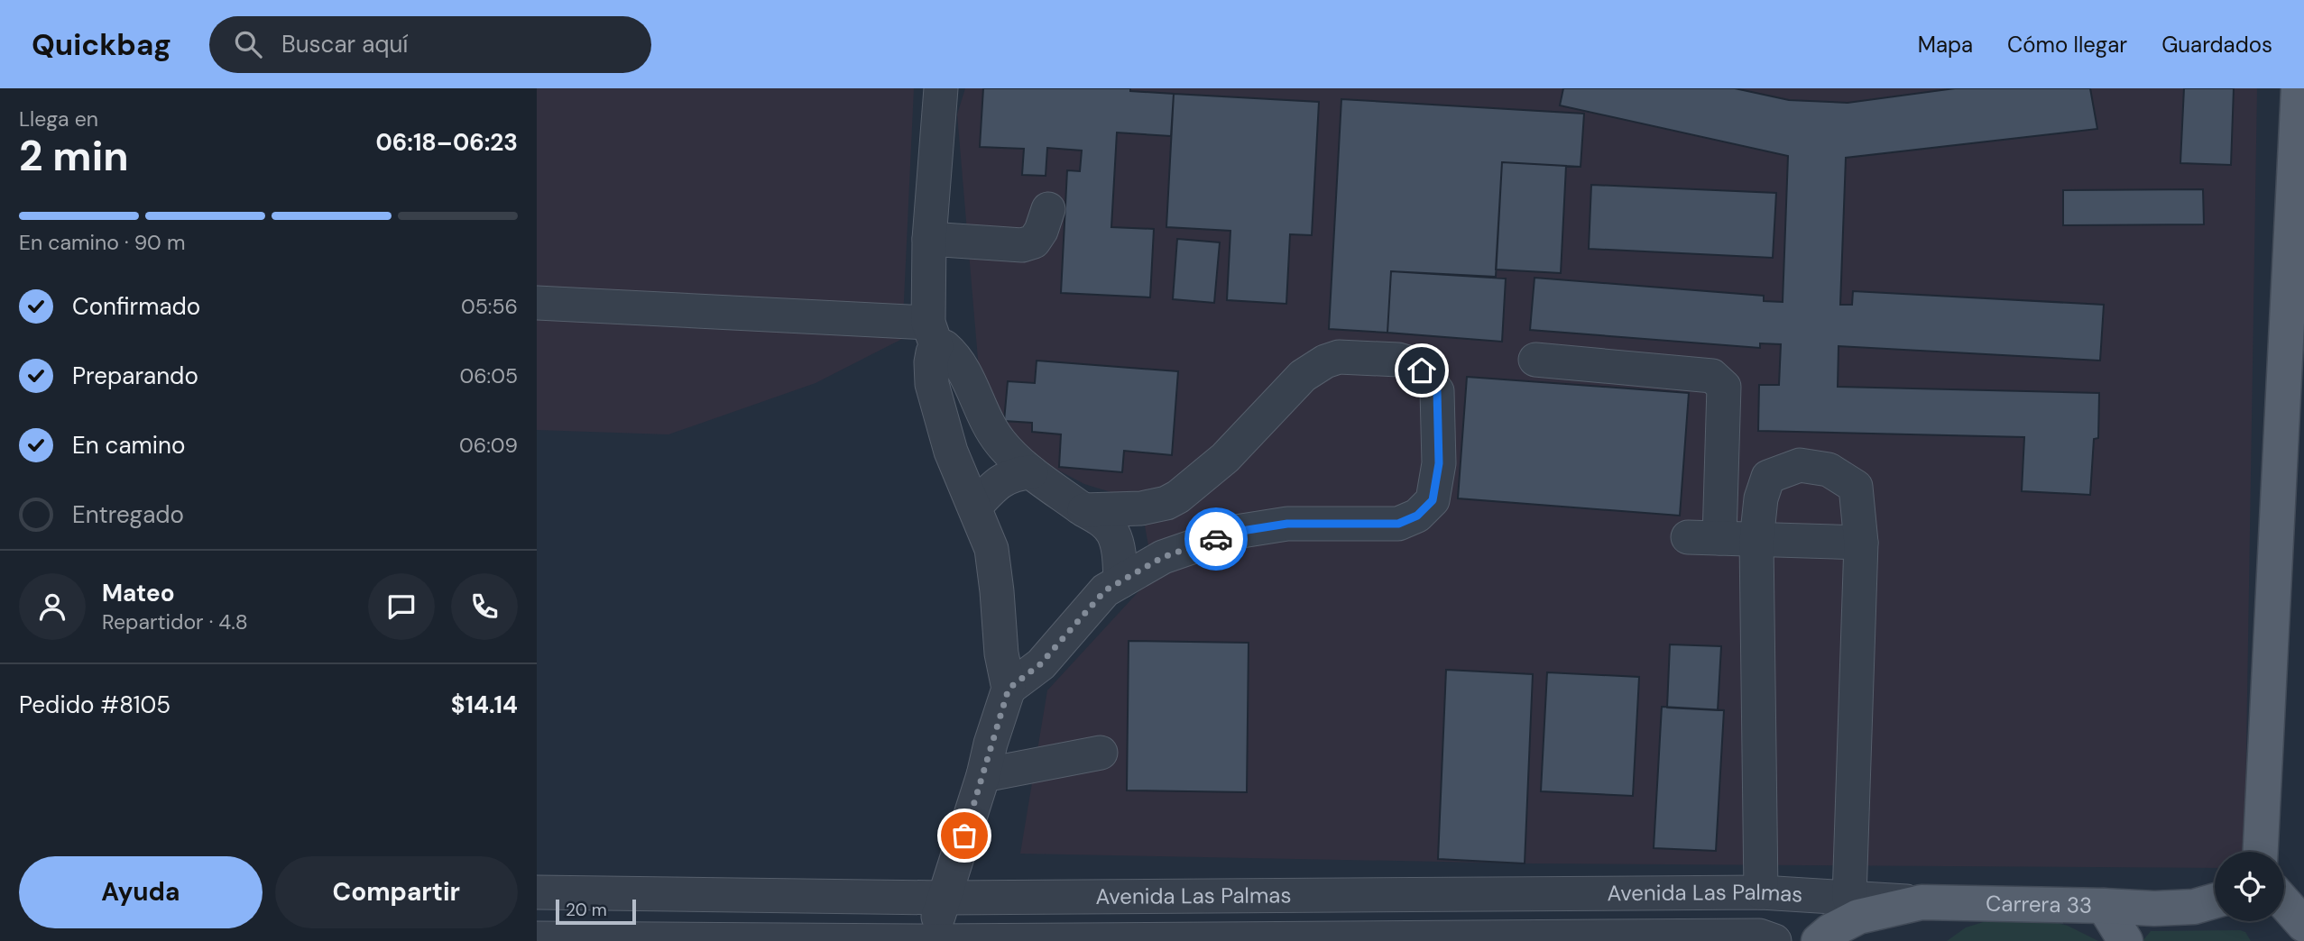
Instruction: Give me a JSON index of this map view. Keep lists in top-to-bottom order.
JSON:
{
  "streets": {
    "main road": ["Carrera 33"],
    "street": ["Avenida Las Palmas"]
  },
  "crossings": [
    ["Avenida Las Palmas", "Carrera 33"]
  ],
  "scale_bar": "20 m",
  "page": {
    "header": "Quickbag",
    "search": "Buscar aquí",
    "nav": ["Mapa", "Cómo llegar", "Guardados"],
    "heading": ["2 min", "Llega en", "06:18–06:23"],
    "panel": [
      "Mateo",
      "Repartidor · 4.8",
      "Pedido #8105",
      "$14.14"
    ],
    "bar": "En camino · 90 m",
    "list": [
      ["Confirmado", "05:56"],
      ["Preparando", "06:05"],
      ["En camino", "06:09"],
      "Entregado"
    ],
    "buttons": ["Ayuda", "Compartir"],
    "scale": "20 m"
  }
}
